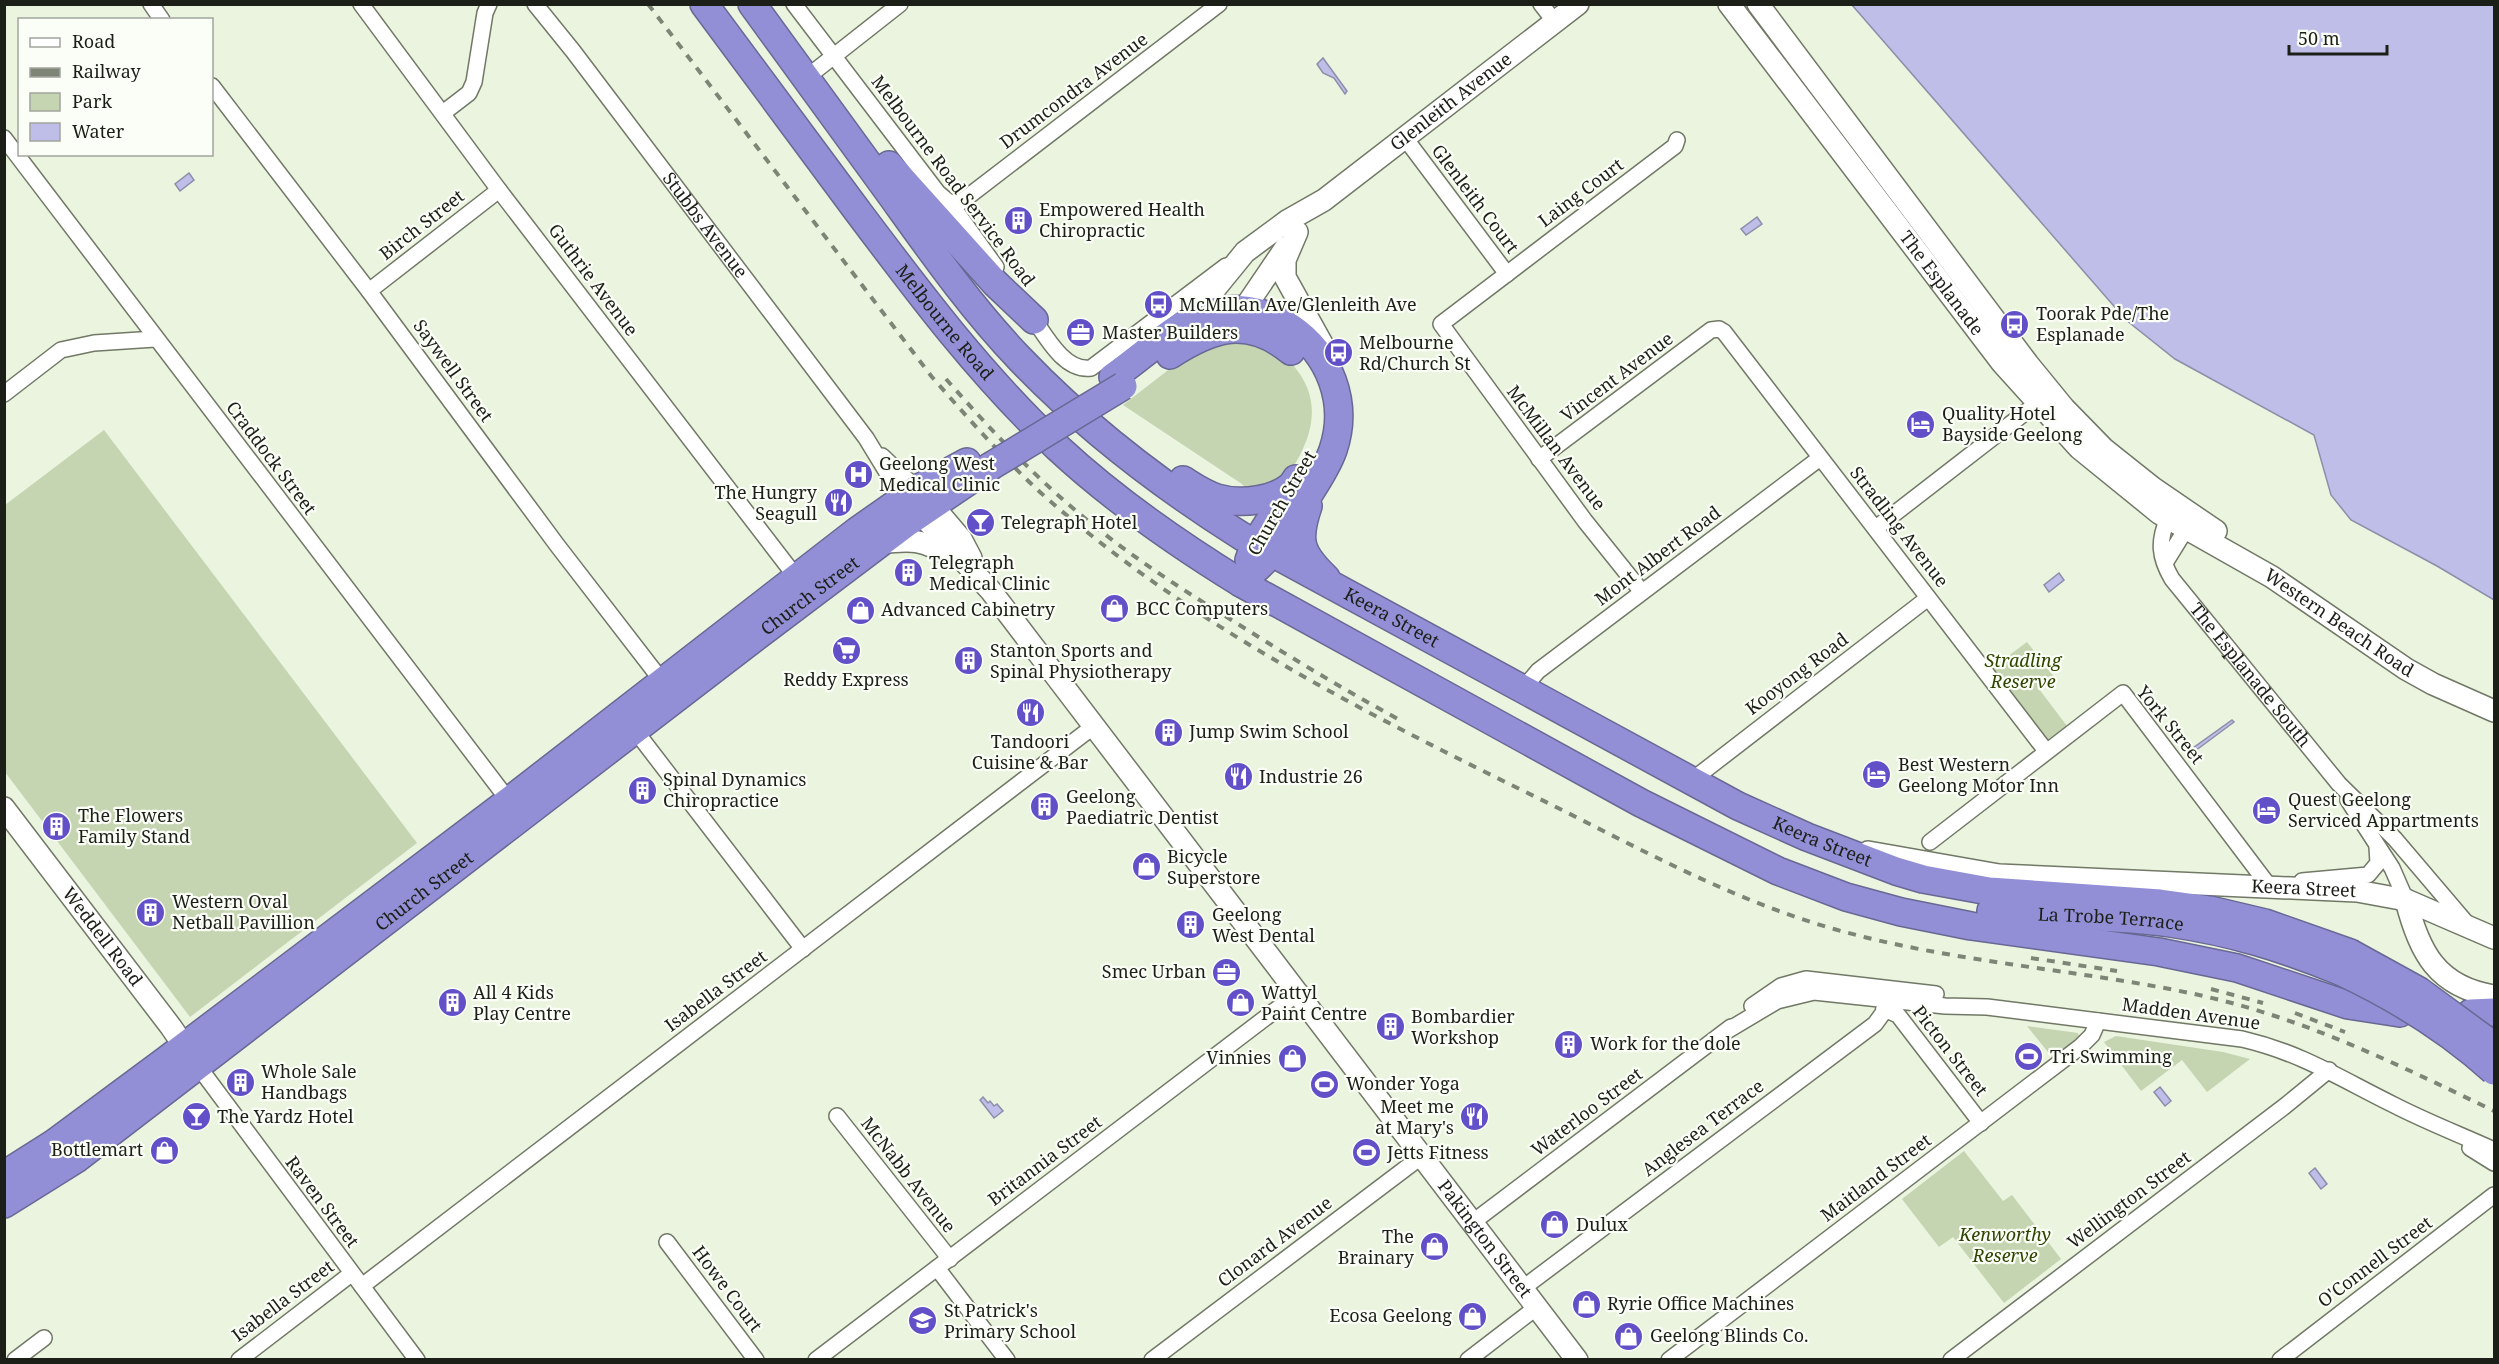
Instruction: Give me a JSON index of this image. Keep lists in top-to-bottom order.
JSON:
{
  "streets": {
    "highway": [
      "Glenleith Avenue",
      "Melbourne Road",
      "Church Street",
      "Keera Street",
      "La Trobe Terrace"
    ],
    "street": [
      "Drumcondra Avenue",
      "Melbourne Road Service Road",
      "Laing Court",
      "Glenleith Court",
      "Birch Street",
      "Stubbs Avenue",
      "Guthrie Avenue",
      "The Esplanade",
      "Saywell Street",
      "Vincent Avenue",
      "McMillan Avenue",
      "Craddock Street",
      "Stradling Avenue",
      "Mont Albert Road",
      "Western Beach Road",
      "Kooyong Road",
      "The Esplanade South",
      "York Street",
      "Weddell Road",
      "Isabella Street",
      "Madden Avenue",
      "Picton Street",
      "Waterloo Street",
      "Anglesea Terrace",
      "Britannia Street",
      "McNabb Avenue",
      "Maitland Street",
      "Wellington Street",
      "Raven Street",
      "Pakington Street",
      "Clonard Avenue",
      "O'Connell Street",
      "Howe Court"
    ]
  },
  "crossings": [
    ["Drumcondra Avenue", "Melbourne Road Service Road"],
    ["Glenleith Avenue", "Melbourne Road Service Road"],
    ["Glenleith Avenue", "Glenleith Court"],
    ["Glenleith Avenue", "Church Street"],
    ["Laing Court", "Glenleith Court"],
    ["Glenleith Court", "McMillan Avenue"],
    ["Birch Street", "Guthrie Avenue"],
    ["Birch Street", "Saywell Street"],
    ["Stubbs Avenue", "Church Street"],
    ["Stubbs Avenue", "Pakington Street"],
    ["Guthrie Avenue", "Church Street"],
    ["The Esplanade", "Western Beach Road"],
    ["The Esplanade", "The Esplanade South"],
    ["Melbourne Road", "Church Street"],
    ["Melbourne Road", "Keera Street"],
    ["Saywell Street", "Church Street"],
    ["Vincent Avenue", "McMillan Avenue"],
    ["Vincent Avenue", "Stradling Avenue"],
    ["McMillan Avenue", "Mont Albert Road"],
    ["Craddock Street", "Church Street"],
    ["Church Street", "Keera Street"],
    ["Church Street", "Weddell Road"],
    ["Church Street", "Raven Street"],
    ["Church Street", "Pakington Street"],
    ["Stradling Avenue", "Mont Albert Road"],
    ["Stradling Avenue", "Kooyong Road"],
    ["Stradling Avenue", "York Street"],
    ["Mont Albert Road", "Keera Street"],
    ["Keera Street", "Kooyong Road"],
    ["Keera Street", "The Esplanade South"],
    ["Keera Street", "York Street"],
    ["Keera Street", "La Trobe Terrace"],
    ["Western Beach Road", "The Esplanade South"],
    ["Weddell Road", "Raven Street"],
    ["Isabella Street", "Raven Street"],
    ["Isabella Street", "Pakington Street"],
    ["Madden Avenue", "Picton Street"],
    ["Madden Avenue", "Waterloo Street"],
    ["Madden Avenue", "Anglesea Terrace"],
    ["Madden Avenue", "Maitland Street"],
    ["Madden Avenue", "Wellington Street"],
    ["Picton Street", "Anglesea Terrace"],
    ["Picton Street", "Maitland Street"],
    ["Waterloo Street", "Pakington Street"],
    ["Anglesea Terrace", "Pakington Street"],
    ["Britannia Street", "McNabb Avenue"],
    ["Britannia Street", "Pakington Street"],
    ["Pakington Street", "Clonard Avenue"]
  ],
  "parks": ["Stradling Reserve", "Kenworthy Reserve"],
  "places": {
    "building": [
      "Empowered Health Chiropractic",
      "Telegraph Medical Clinic",
      "Stanton Sports and Spinal Physiotherapy",
      "Jump Swim School",
      "Spinal Dynamics Chiropractice",
      "Geelong Paediatric Dentist",
      "The Flowers Family Stand",
      "Western Oval Netball Pavillion",
      "Geelong West Dental",
      "All 4 Kids Play Centre",
      "Bombardier Workshop",
      "Work for the dole",
      "Whole Sale Handbags"
    ],
    "bus stop": ["McMillan Ave/Glenleith Ave", "Toorak Pde/The Esplanade", "Melbourne Rd/Church St"],
    "office": ["Master Builders", "Smec Urban"],
    "hotel": ["Quality Hotel Bayside Geelong", "Best Western Geelong Motor Inn", "Quest Geelong Serviced Appartments"],
    "hospital": ["Geelong West Medical Clinic"],
    "restaurant": [
      "The Hungry Seagull",
      "Tandoori Cuisine & Bar",
      "Industrie 26",
      "Meet me at Mary's"
    ],
    "bar": ["Telegraph Hotel", "The Yardz Hotel"],
    "shop": [
      "BCC Computers",
      "Advanced Cabinetry",
      "Bicycle Superstore",
      "Wattyl Paint Centre",
      "Vinnies",
      "Bottlemart",
      "Dulux",
      "The Brainary",
      "Ryrie Office Machines",
      "Ecosa Geelong",
      "Geelong Blinds Co."
    ],
    "supermarket": ["Reddy Express"],
    "sports": ["Tri Swimming", "Wonder Yoga", "Jetts Fitness"],
    "school or university": ["St Patrick's Primary School"]
  },
  "legend": [
    "Road",
    "Railway",
    "Park",
    "Water"
  ],
  "scale_bar": "50 m"
}
